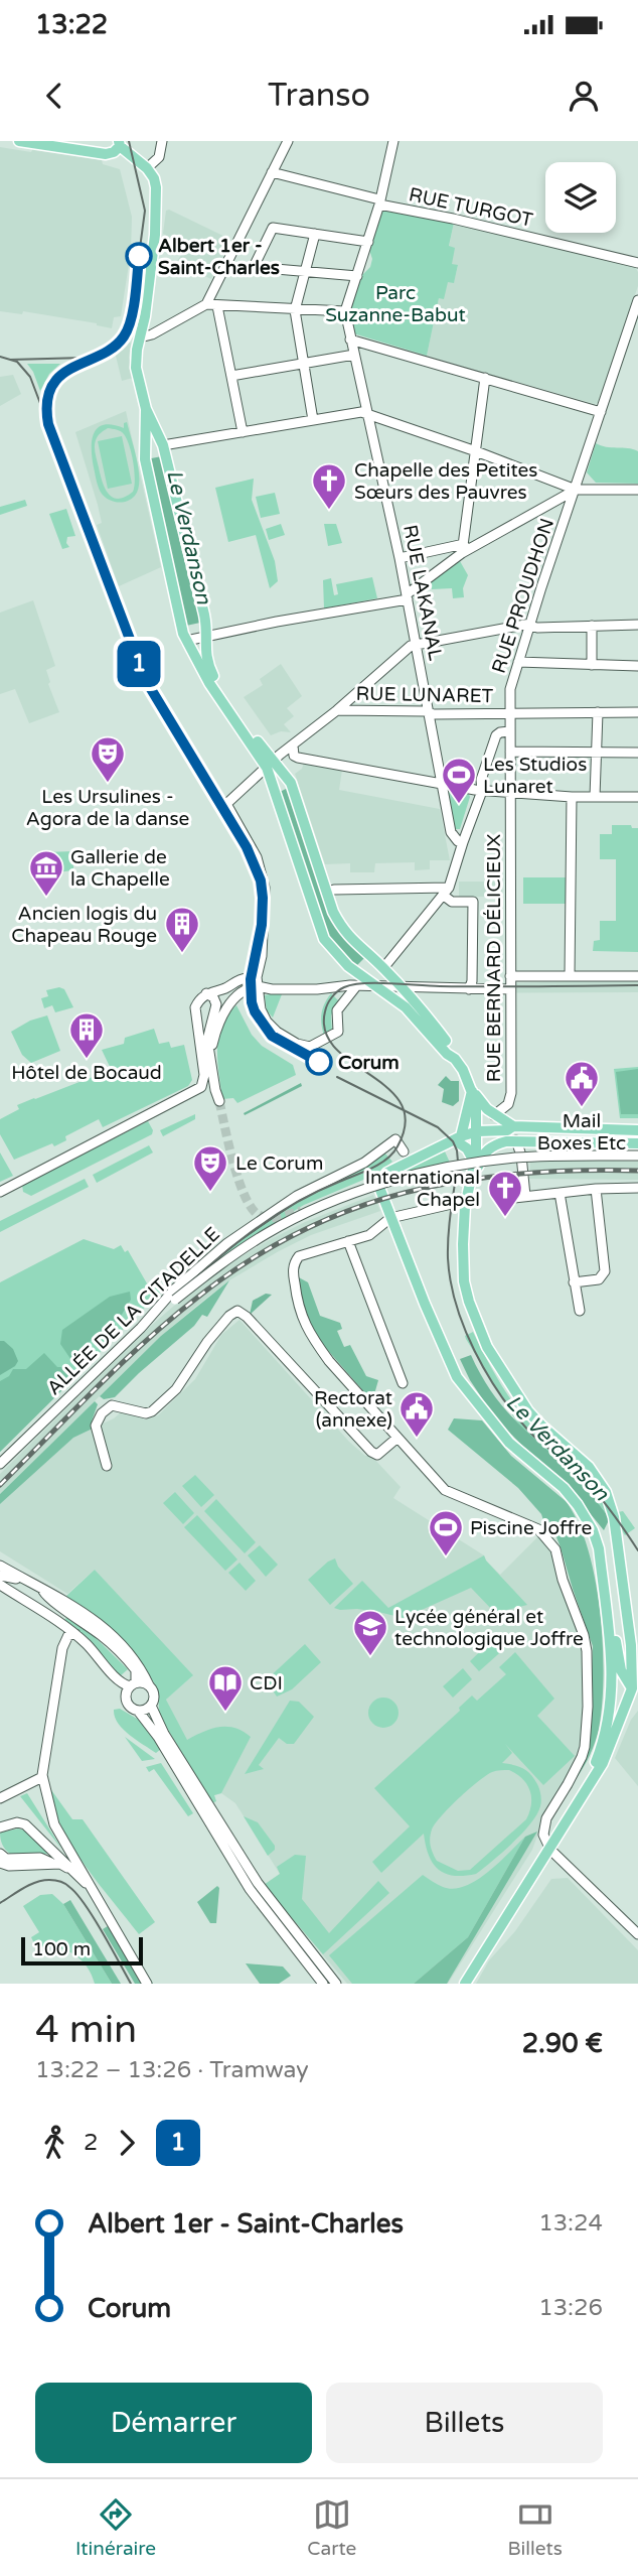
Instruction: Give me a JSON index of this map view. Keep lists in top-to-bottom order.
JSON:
{
  "streets": {
    "street": [
      "RUE TURGOT",
      "RUE LAKANAL",
      "RUE PROUDHON",
      "RUE LUNARET",
      "RUE BERNARD DÉLICIEUX",
      "ALLÉE DE LA CITADELLE"
    ]
  },
  "crossings": [
    ["RUE TURGOT", "RUE LAKANAL"],
    ["RUE LAKANAL", "RUE LUNARET"],
    ["RUE PROUDHON", "RUE LUNARET"],
    ["RUE PROUDHON", "RUE BERNARD DÉLICIEUX"]
  ],
  "water": ["Le Verdanson"],
  "parks": ["Parc Suzanne-Babut"],
  "places": {
    "other": ["Albert 1er - Saint-Charles", "Corum"],
    "church": ["Chapelle des Petites Sœurs des Pauvres", "International Chapel"],
    "theatre": ["Les Ursulines - Agora de la danse", "Le Corum"],
    "sports": ["Les Studios Lunaret", "Piscine Joffre"],
    "museum": ["Gallerie de la Chapelle"],
    "building": ["Ancien logis du Chapeau Rouge", "Hôtel de Bocaud"],
    "public building": ["Mail Boxes Etc", "Rectorat (annexe)"],
    "school or university": ["Lycée général et technologique Joffre"],
    "library": ["CDI"]
  },
  "lines": ["tram line 1"],
  "scale_bar": "100 m",
  "page": {
    "status": "13:22",
    "header": "Transo",
    "on_map": "1",
    "scale": "100 m",
    "heading": ["4 min", "13:22 – 13:26 · Tramway", "2.90 €"],
    "legs": ["2", "1"],
    "list": [
      {
        "name": "Albert 1er - Saint-Charles",
        "value": "13:24"
      },
      {
        "name": "Corum",
        "value": "13:26"
      }
    ],
    "buttons": ["Démarrer", "Billets"],
    "tabs": ["Itinéraire", "Carte", "Billets"]
  }
}
